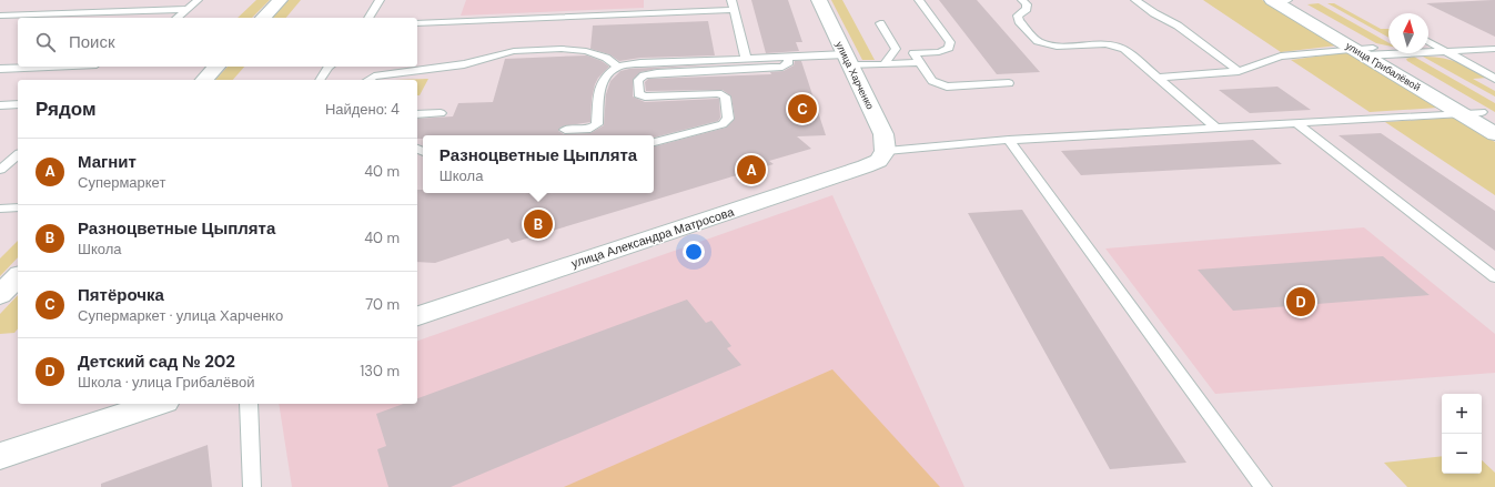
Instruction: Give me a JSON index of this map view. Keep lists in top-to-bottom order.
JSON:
{
  "streets": {
    "street": ["улица Грибалёвой", "улица Харченко", "улица Александра Матросова"]
  },
  "crossings": [
    ["улица Харченко", "улица Александра Матросова"]
  ],
  "north": "top",
  "page": {
    "search": "Поиск",
    "heading": ["Рядом", "Найдено: 4"],
    "pins": [
      "C",
      "A",
      "B",
      "D"
    ],
    "popup": ["Разноцветные Цыплята", "Школа"],
    "list": [
      {
        "mark": "A",
        "name": "Магнит",
        "note": "Супермаркет",
        "value": "40 m"
      },
      {
        "mark": "B",
        "name": "Разноцветные Цыплята",
        "note": "Школа",
        "value": "40 m"
      },
      {
        "mark": "C",
        "name": "Пятёрочка",
        "note": "Супермаркет · улица Харченко",
        "value": "70 m"
      },
      {
        "mark": "D",
        "name": "Детский сад № 202",
        "note": "Школа · улица Грибалёвой",
        "value": "130 m"
      }
    ],
    "map_buttons": ["+", "−"]
  }
}
